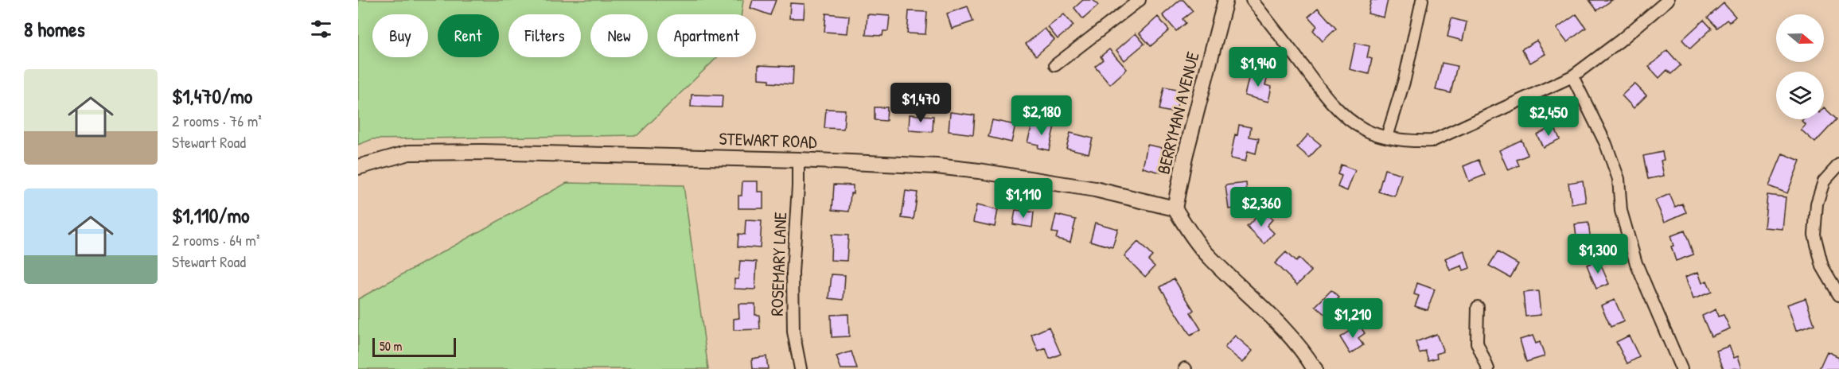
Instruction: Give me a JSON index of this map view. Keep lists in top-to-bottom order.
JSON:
{
  "streets": {
    "street": ["BERRYMAN AVENUE", "STEWART ROAD", "ROSEMARY LANE"]
  },
  "crossings": [
    ["BERRYMAN AVENUE", "STEWART ROAD"],
    ["STEWART ROAD", "ROSEMARY LANE"]
  ],
  "scale_bar": "50 m",
  "north": "right",
  "page": {
    "heading": "8 homes",
    "chip": [
      "Buy",
      "Rent",
      "Filters",
      "New",
      "Apartment"
    ],
    "price": [
      "$1,940",
      "$1,470",
      "$2,180",
      "$2,450",
      "$1,110",
      "$2,360",
      "$1,300",
      "$1,210"
    ],
    "list": [
      {
        "name": "$1,470/mo",
        "note": "2 rooms · 76 m² · Stewart Road"
      },
      {
        "name": "$1,110/mo",
        "note": "2 rooms · 64 m² · Stewart Road"
      }
    ],
    "scale": "50 m"
  }
}
